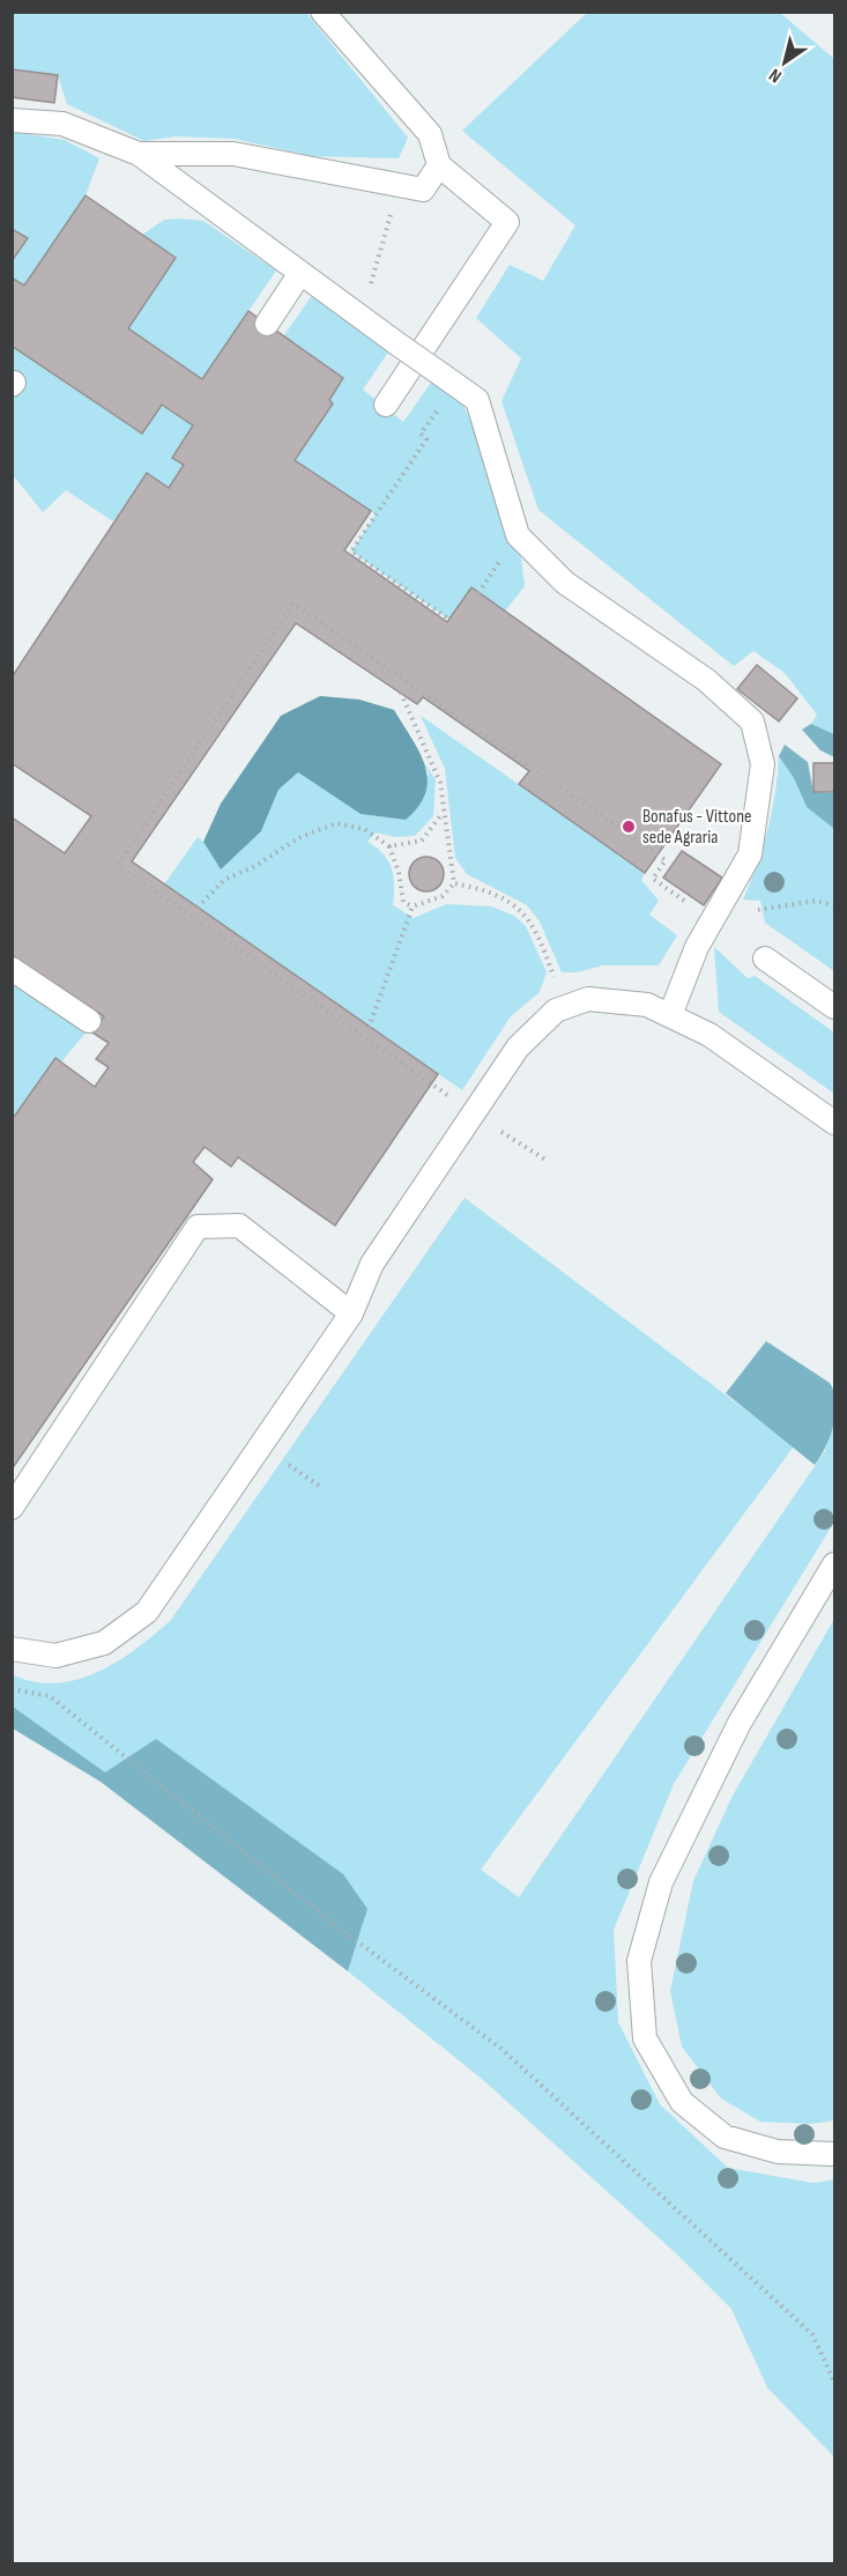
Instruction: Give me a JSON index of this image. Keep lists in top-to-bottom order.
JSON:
{
  "places": ["Bonafus - Vittone sede Agraria"],
  "north": "bottom left"
}
